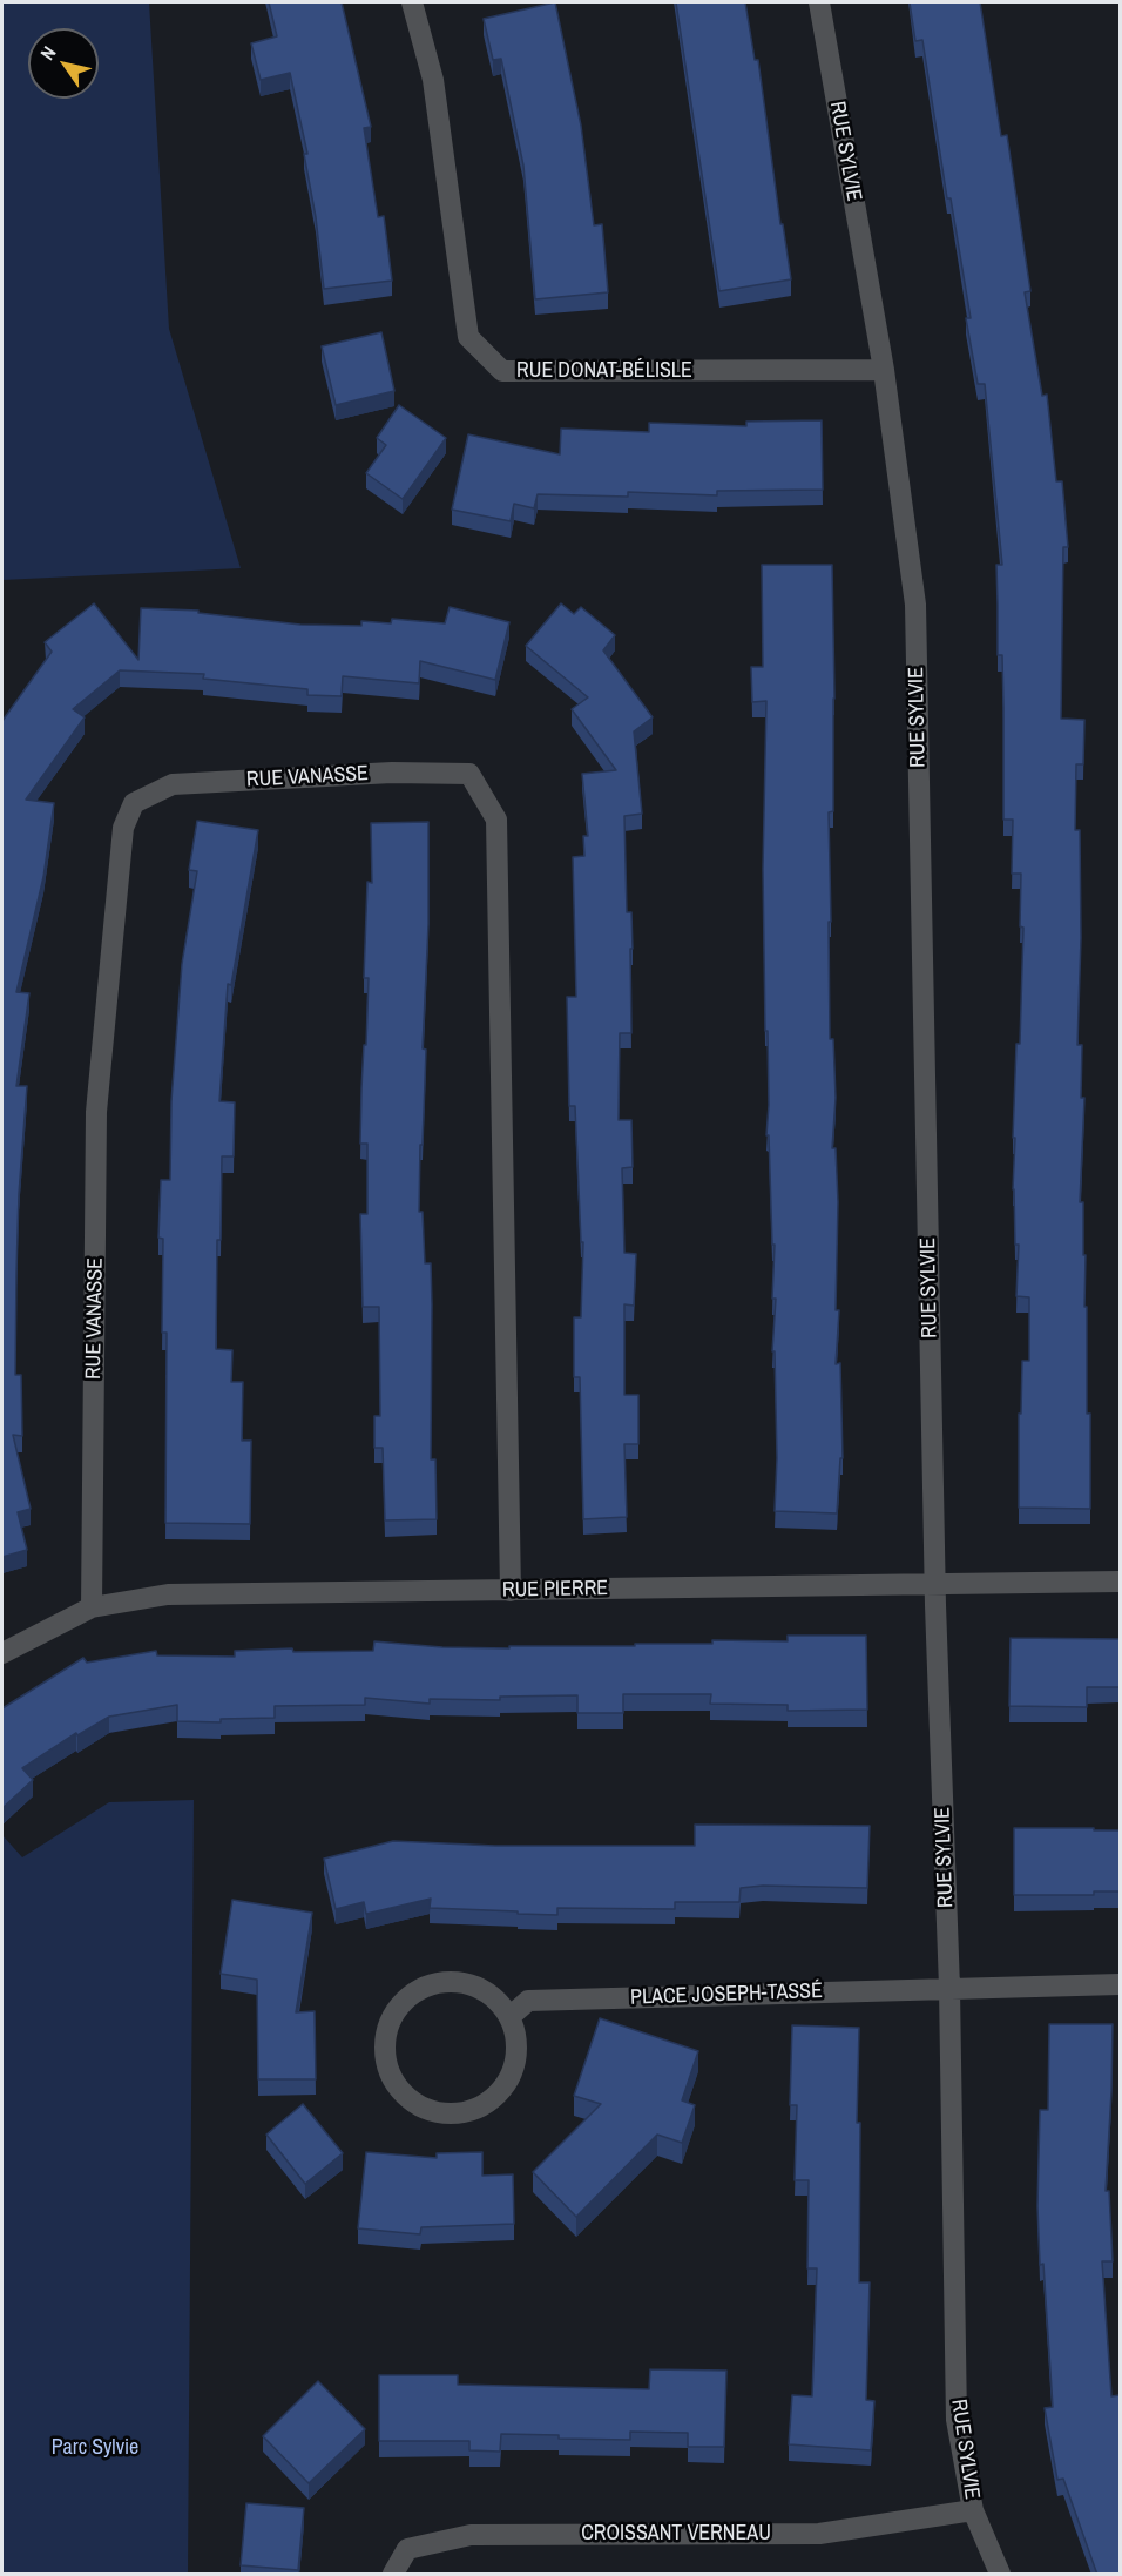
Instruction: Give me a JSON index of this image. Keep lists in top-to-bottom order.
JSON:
{
  "streets": {
    "street": [
      "RUE SYLVIE",
      "RUE DONAT-BÉLISLE",
      "RUE VANASSE",
      "RUE PIERRE",
      "PLACE JOSEPH-TASSÉ",
      "CROISSANT VERNEAU"
    ]
  },
  "crossings": [
    ["RUE SYLVIE", "RUE DONAT-BÉLISLE"],
    ["RUE SYLVIE", "RUE PIERRE"],
    ["RUE SYLVIE", "PLACE JOSEPH-TASSÉ"],
    ["RUE SYLVIE", "CROISSANT VERNEAU"],
    ["RUE VANASSE", "RUE PIERRE"]
  ],
  "parks": ["Parc Sylvie"],
  "north": "top left"
}
